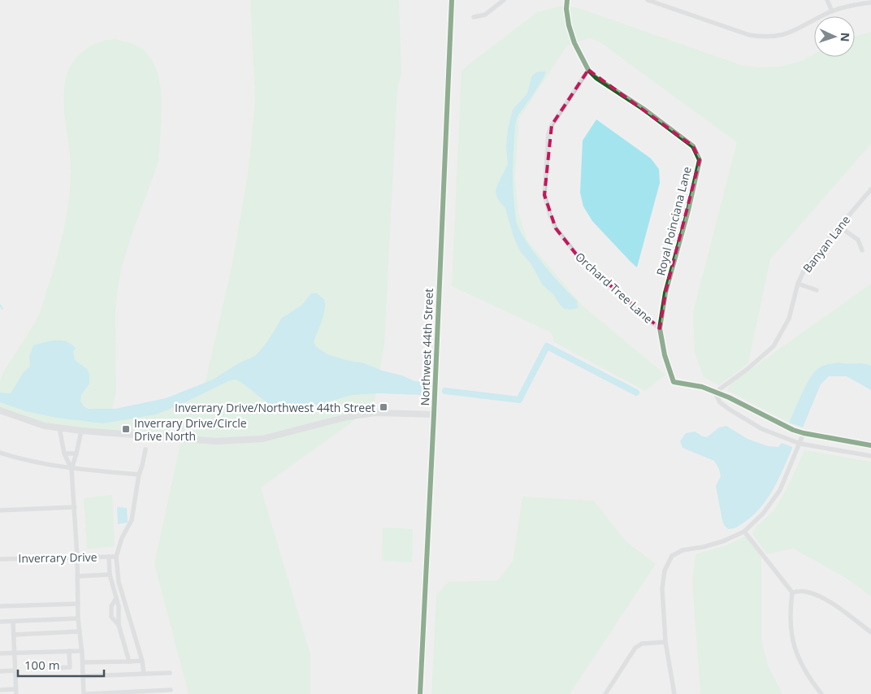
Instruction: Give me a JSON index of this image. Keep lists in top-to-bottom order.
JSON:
{
  "streets": {
    "street": [
      "Royal Poinciana Lane",
      "Banyan Lane",
      "Orchard Tree Lane",
      "Northwest 44th Street",
      "Inverrary Drive"
    ]
  },
  "crossings": [
    ["Royal Poinciana Lane", "Banyan Lane"],
    ["Royal Poinciana Lane", "Orchard Tree Lane"]
  ],
  "places": {
    "transit": ["Inverrary Drive/Northwest 44th Street", "Inverrary Drive/Circle Drive North"]
  },
  "scale_bar": "100 m",
  "north": "right"
}
